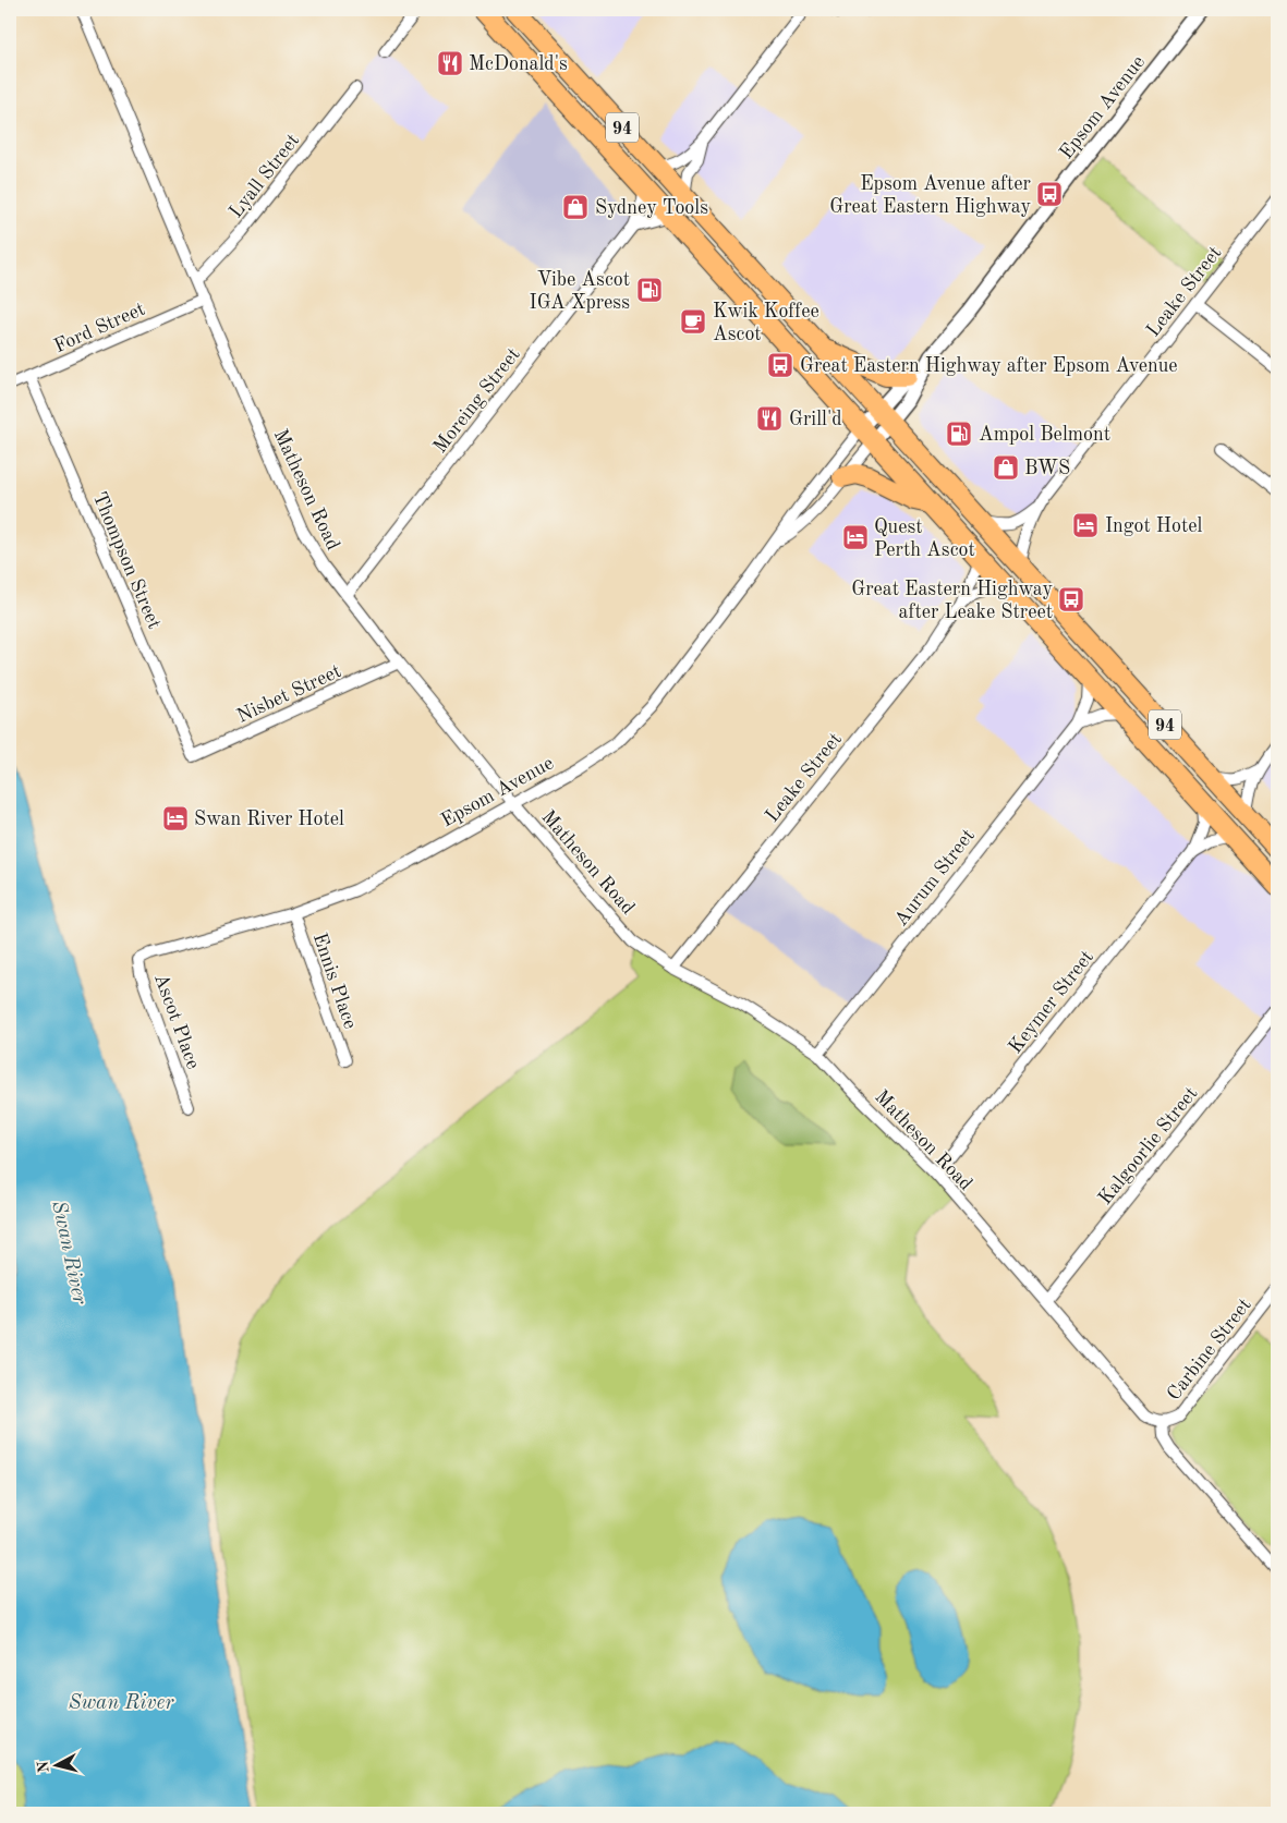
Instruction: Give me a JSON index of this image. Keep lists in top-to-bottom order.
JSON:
{
  "streets": {
    "highway": ["94"],
    "street": [
      "Epsom Avenue",
      "Lyall Street",
      "Leake Street",
      "Ford Street",
      "Moreing Street",
      "Matheson Road",
      "Thompson Street",
      "Nisbet Street",
      "Aurum Street",
      "Ennis Place",
      "Keymer Street",
      "Ascot Place",
      "Kalgoorlie Street",
      "Carbine Street"
    ]
  },
  "crossings": [
    ["Epsom Avenue", "94"],
    ["Epsom Avenue", "Matheson Road"],
    ["Epsom Avenue", "Ennis Place"],
    ["Epsom Avenue", "Ascot Place"],
    ["94", "Leake Street"],
    ["94", "Moreing Street"],
    ["94", "Aurum Street"],
    ["94", "Keymer Street"],
    ["Lyall Street", "Matheson Road"],
    ["Leake Street", "Matheson Road"],
    ["Ford Street", "Matheson Road"],
    ["Ford Street", "Thompson Street"],
    ["Moreing Street", "Matheson Road"],
    ["Matheson Road", "Nisbet Street"],
    ["Matheson Road", "Aurum Street"],
    ["Matheson Road", "Keymer Street"],
    ["Matheson Road", "Kalgoorlie Street"],
    ["Matheson Road", "Carbine Street"],
    ["Thompson Street", "Nisbet Street"]
  ],
  "water": ["Swan River"],
  "places": {
    "restaurant": ["McDonald's", "Grill'd"],
    "bus stop": ["Epsom Avenue after Great Eastern Highway", "Great Eastern Highway after Epsom Avenue", "Great Eastern Highway after Leake Street"],
    "shop": ["Sydney Tools", "BWS"],
    "fuel station": ["Vibe Ascot IGA Xpress", "Ampol Belmont"],
    "cafe": ["Kwik Koffee Ascot"],
    "hotel": ["Ingot Hotel", "Quest Perth Ascot", "Swan River Hotel"]
  },
  "north": "left"
}
